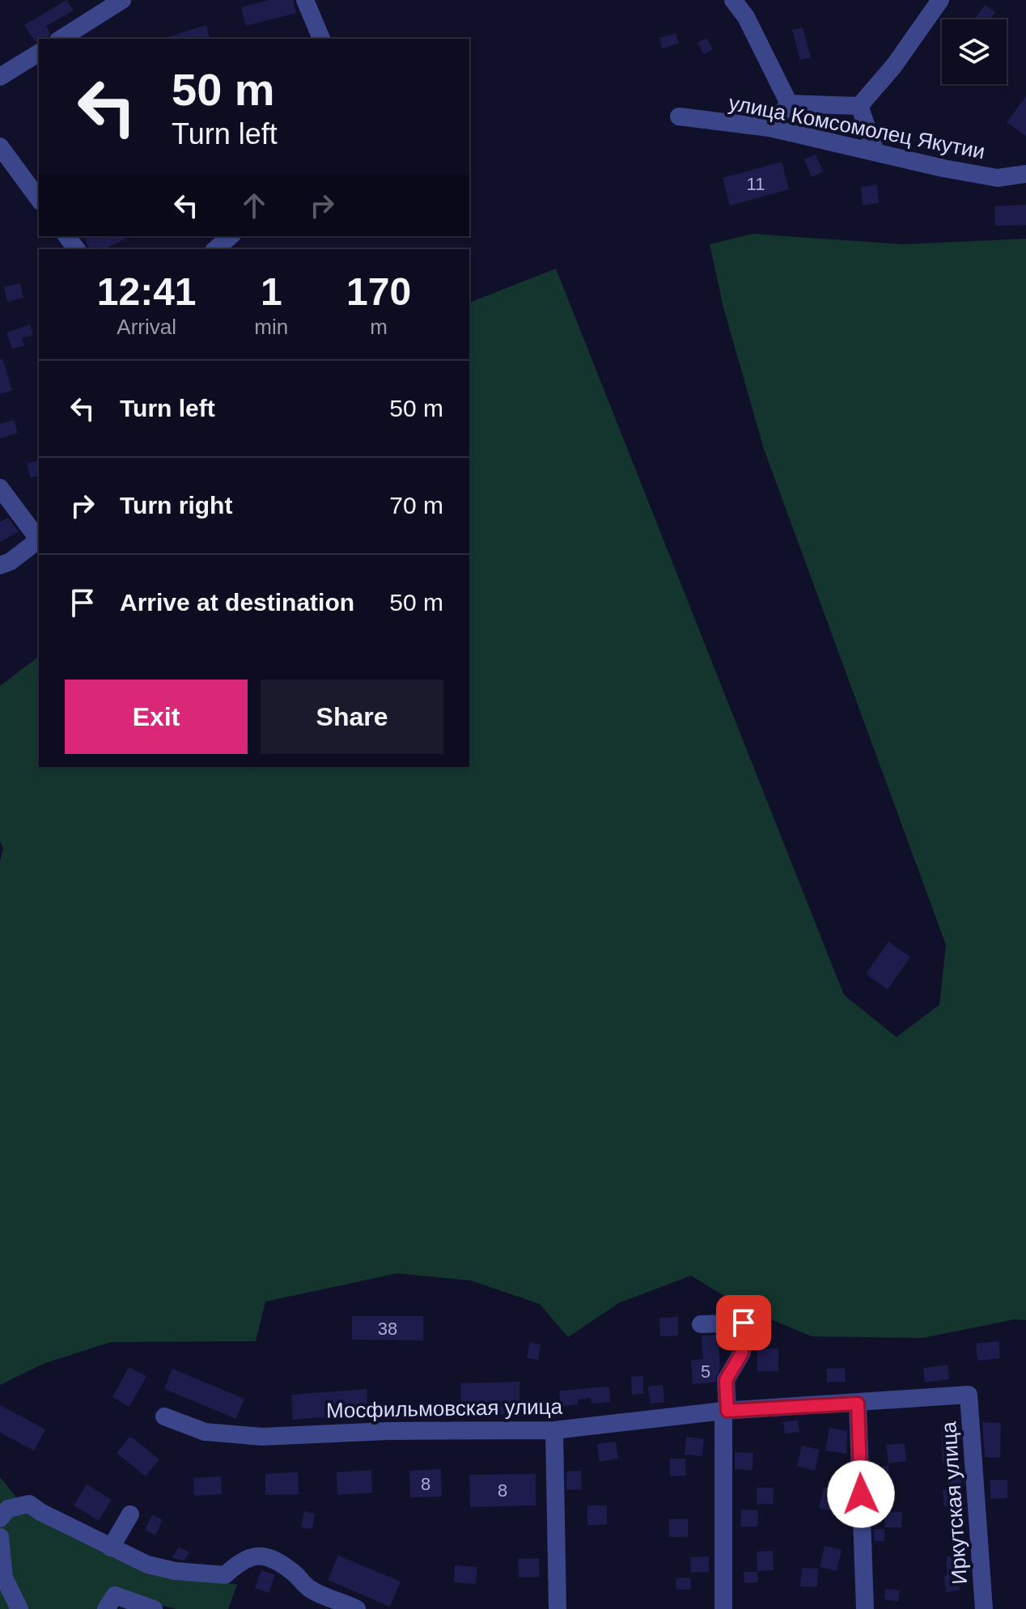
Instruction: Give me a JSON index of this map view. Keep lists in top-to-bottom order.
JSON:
{
  "streets": {
    "street": ["улица Комсомолец Якутии", "Мосфильмовская улица", "Иркутская улица"]
  },
  "crossings": [
    ["Мосфильмовская улица", "Иркутская улица"]
  ],
  "house_numbers": [
    "11",
    "38",
    "5",
    "8",
    "8"
  ],
  "page": {
    "turn": ["50 m", "Turn left"],
    "eta": [
      "12:41",
      "Arrival",
      "1",
      "min",
      "170",
      "m"
    ],
    "list": [
      {
        "name": "Turn left",
        "value": "50 m"
      },
      {
        "name": "Turn right",
        "value": "70 m"
      },
      {
        "name": "Arrive at destination",
        "value": "50 m"
      }
    ],
    "buttons": ["Exit", "Share"]
  }
}
